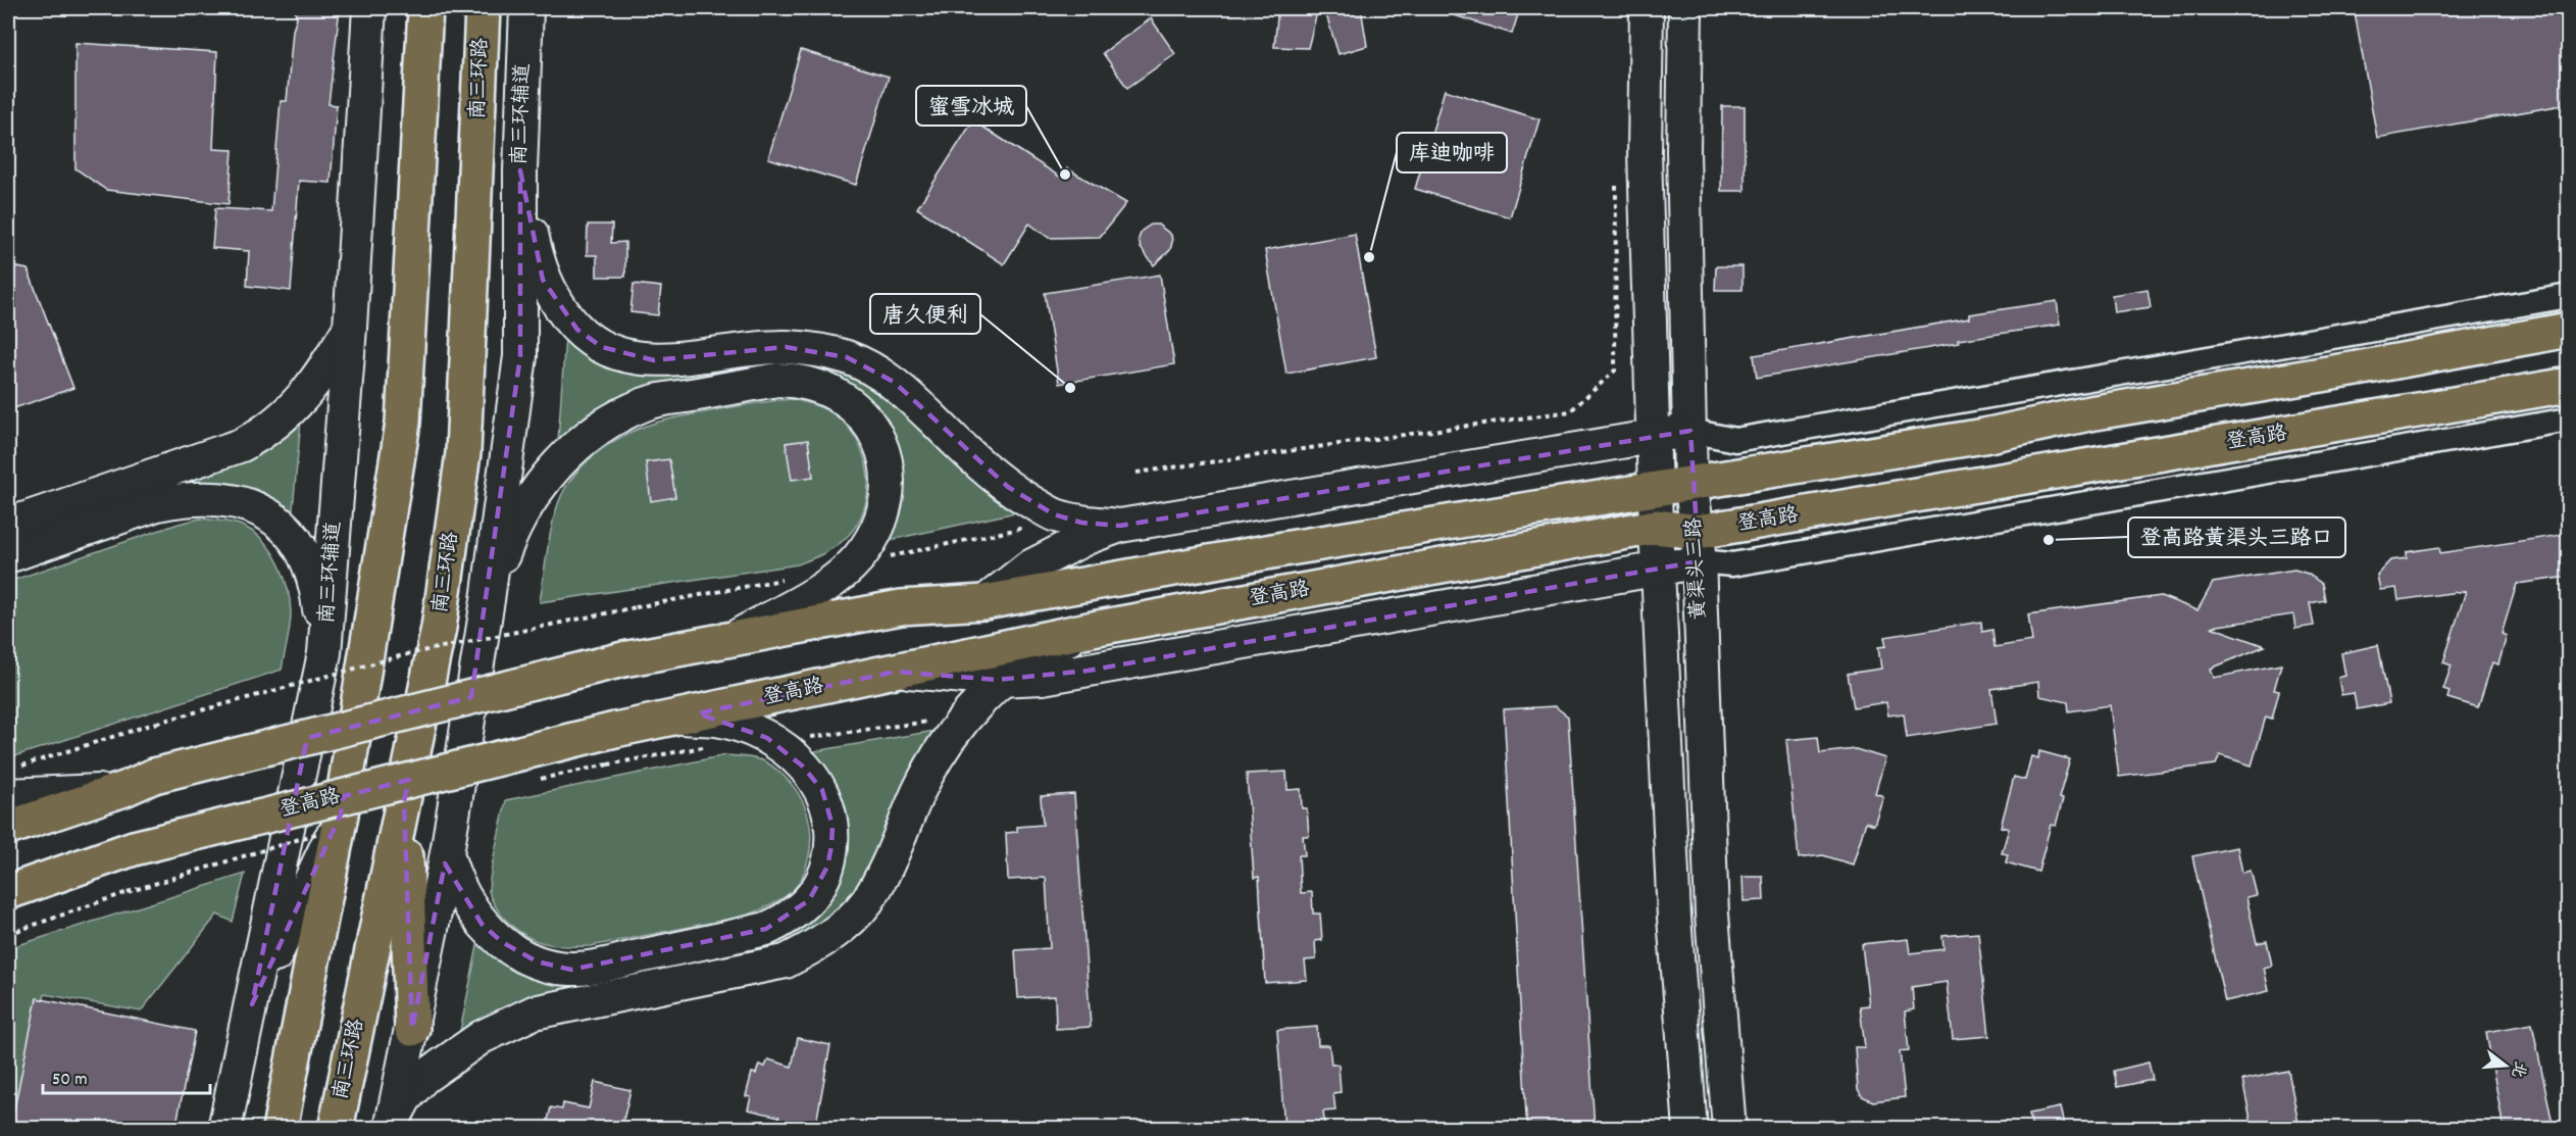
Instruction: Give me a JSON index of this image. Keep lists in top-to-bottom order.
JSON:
{
  "streets": {
    "main road": [
      "南三环路",
      "南三环辅道",
      "登高路",
      "黄渠头三路"
    ]
  },
  "crossings": [
    ["登高路", "黄渠头三路"]
  ],
  "places": [
    "蜜雪冰城",
    "库迪咖啡",
    "唐久便利",
    "登高路黄渠头三路口"
  ],
  "scale_bar": "50 m",
  "north": "right"
}
